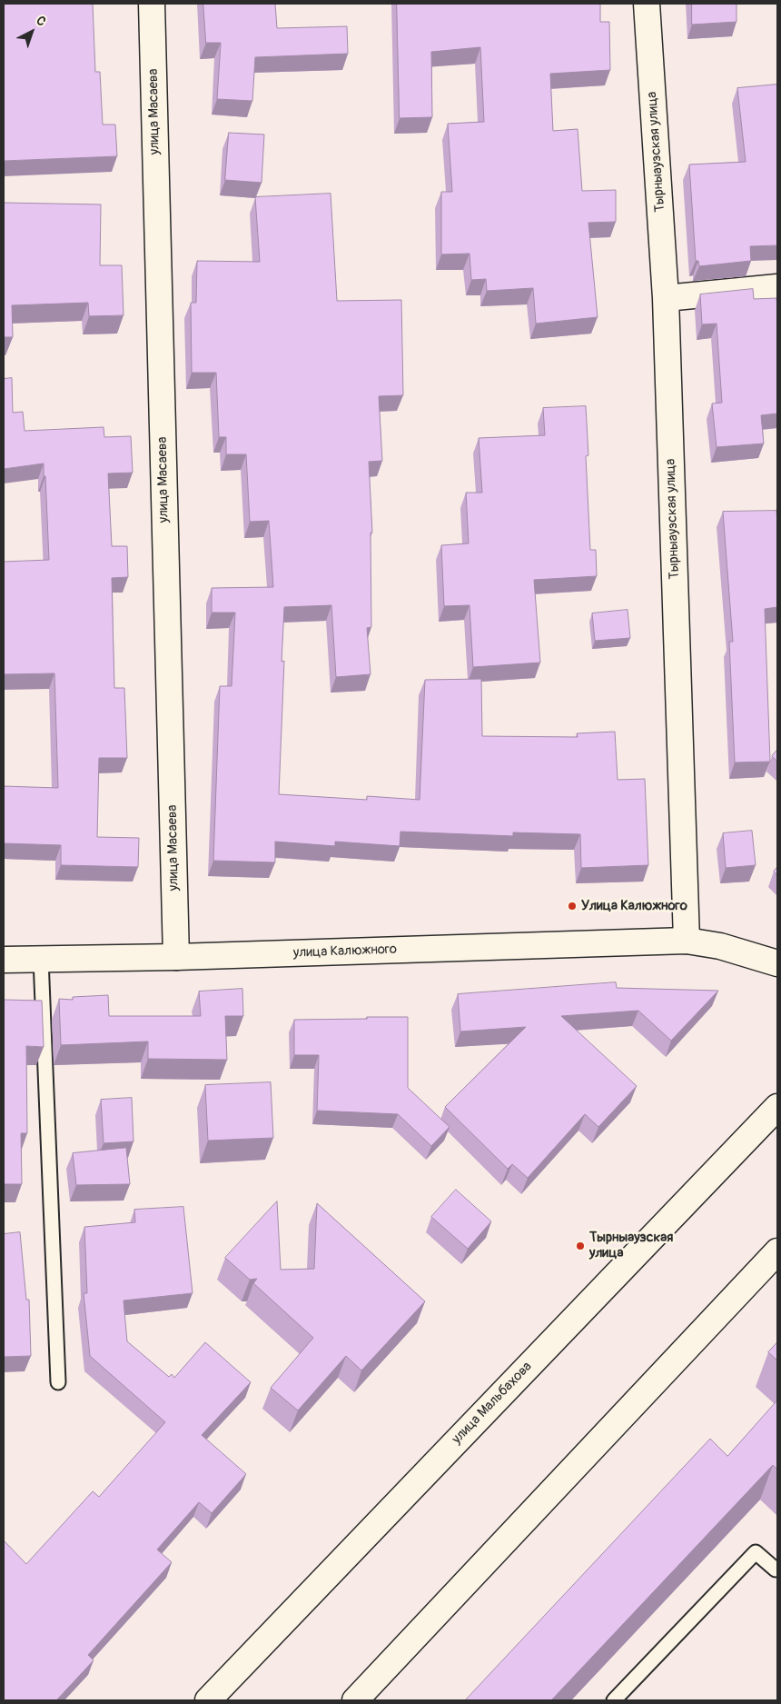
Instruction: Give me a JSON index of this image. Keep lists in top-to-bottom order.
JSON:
{
  "streets": {
    "street": [
      "улица Масаева",
      "Тырныаузская улица",
      "улица Калюжного",
      "улица Мальбахова"
    ]
  },
  "crossings": [
    ["улица Масаева", "улица Калюжного"],
    ["Тырныаузская улица", "улица Калюжного"]
  ],
  "places": ["Улица Калюжного", "Тырныаузская улица"],
  "north": "top right"
}
